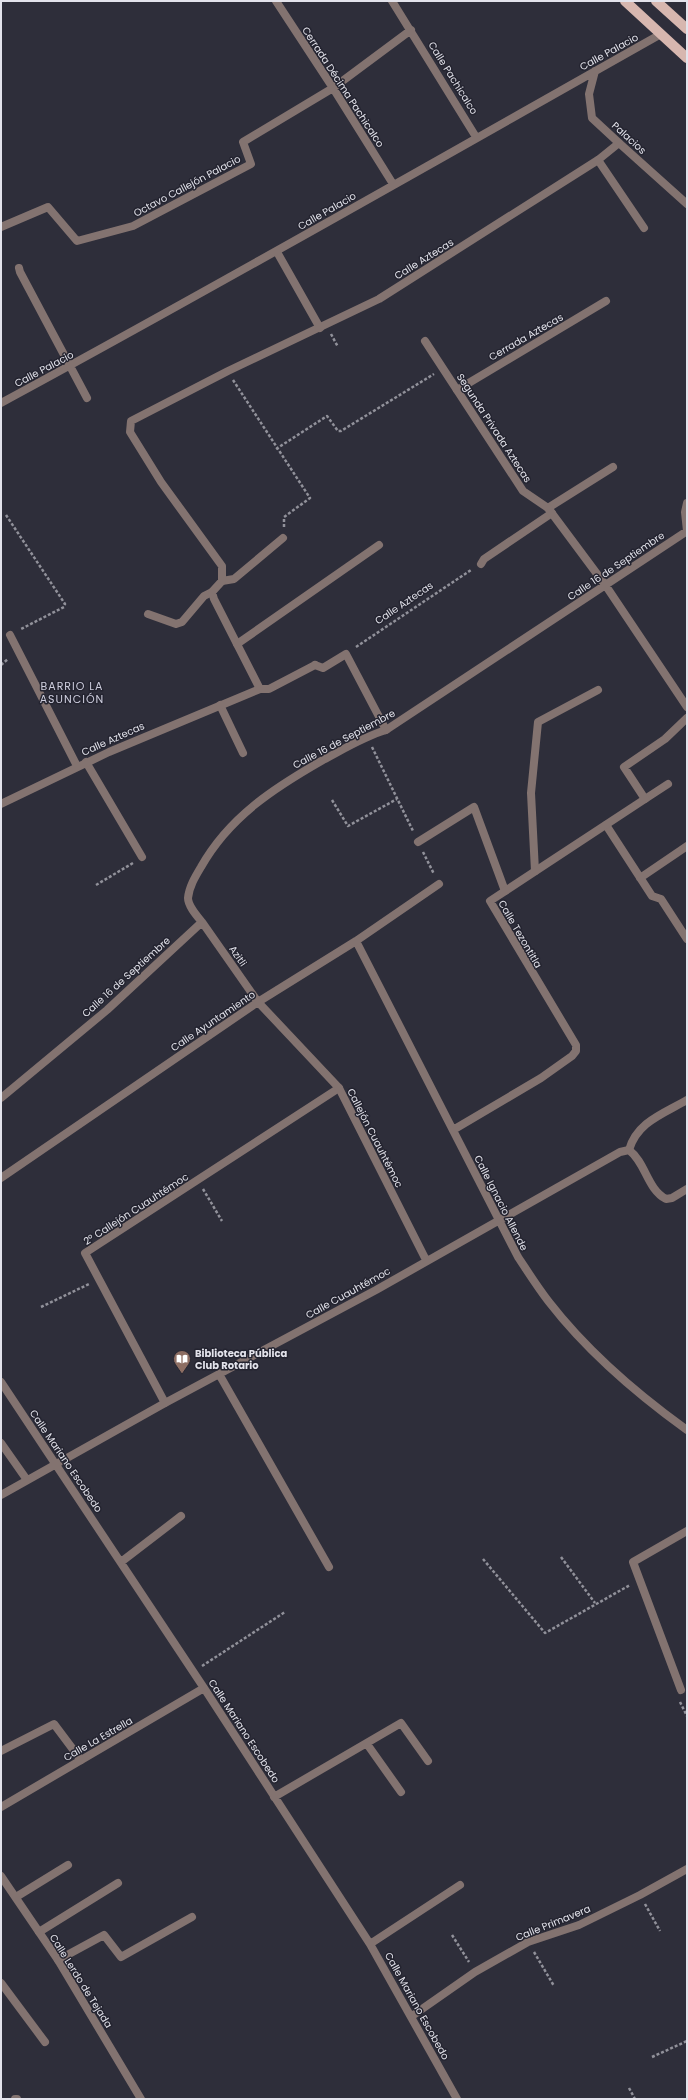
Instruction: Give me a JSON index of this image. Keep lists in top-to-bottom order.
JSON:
{
  "streets": {
    "street": [
      "Calle Palacio",
      "Calle Pachicalco",
      "Cerrada Décima Pachicalco",
      "Palacios",
      "Octavo Callejón Palacio",
      "Calle Aztecas",
      "Cerrada Aztecas",
      "Segunda Privada Aztecas",
      "Calle 16 de Septiembre",
      "Calle Tezontitla",
      "Azitli",
      "Calle Ayuntamiento",
      "Callejón Cuauhtémoc",
      "Calle Ignacio Allende",
      "2º Callejón Cuauhtémoc",
      "Calle Cuauhtémoc",
      "Calle Mariano Escobedo",
      "Calle La Estrella",
      "Calle Primavera",
      "Calle Lerdo de Tejada"
    ]
  },
  "crossings": [
    ["Calle Palacio", "Calle Pachicalco"],
    ["Calle Palacio", "Cerrada Décima Pachicalco"],
    ["Calle Palacio", "Palacios"],
    ["Calle Pachicalco", "Octavo Callejón Palacio"],
    ["Cerrada Décima Pachicalco", "Octavo Callejón Palacio"],
    ["Palacios", "Calle Aztecas"],
    ["Cerrada Aztecas", "Segunda Privada Aztecas"],
    ["Segunda Privada Aztecas", "Calle 16 de Septiembre"],
    ["Calle 16 de Septiembre", "Azitli"],
    ["Calle Tezontitla", "Calle Ignacio Allende"],
    ["Azitli", "Calle Ayuntamiento"],
    ["Azitli", "Callejón Cuauhtémoc"],
    ["Calle Ayuntamiento", "Callejón Cuauhtémoc"],
    ["Calle Ayuntamiento", "Calle Ignacio Allende"],
    ["Callejón Cuauhtémoc", "2º Callejón Cuauhtémoc"],
    ["Callejón Cuauhtémoc", "Calle Cuauhtémoc"],
    ["Calle Ignacio Allende", "Calle Cuauhtémoc"],
    ["2º Callejón Cuauhtémoc", "Calle Cuauhtémoc"],
    ["Calle Cuauhtémoc", "Calle Mariano Escobedo"],
    ["Calle Mariano Escobedo", "Calle La Estrella"],
    ["Calle Mariano Escobedo", "Calle Primavera"]
  ],
  "districts": ["BARRIO LA ASUNCIÓN"],
  "places": {
    "library": ["Biblioteca Pública Club Rotario"]
  }
}
